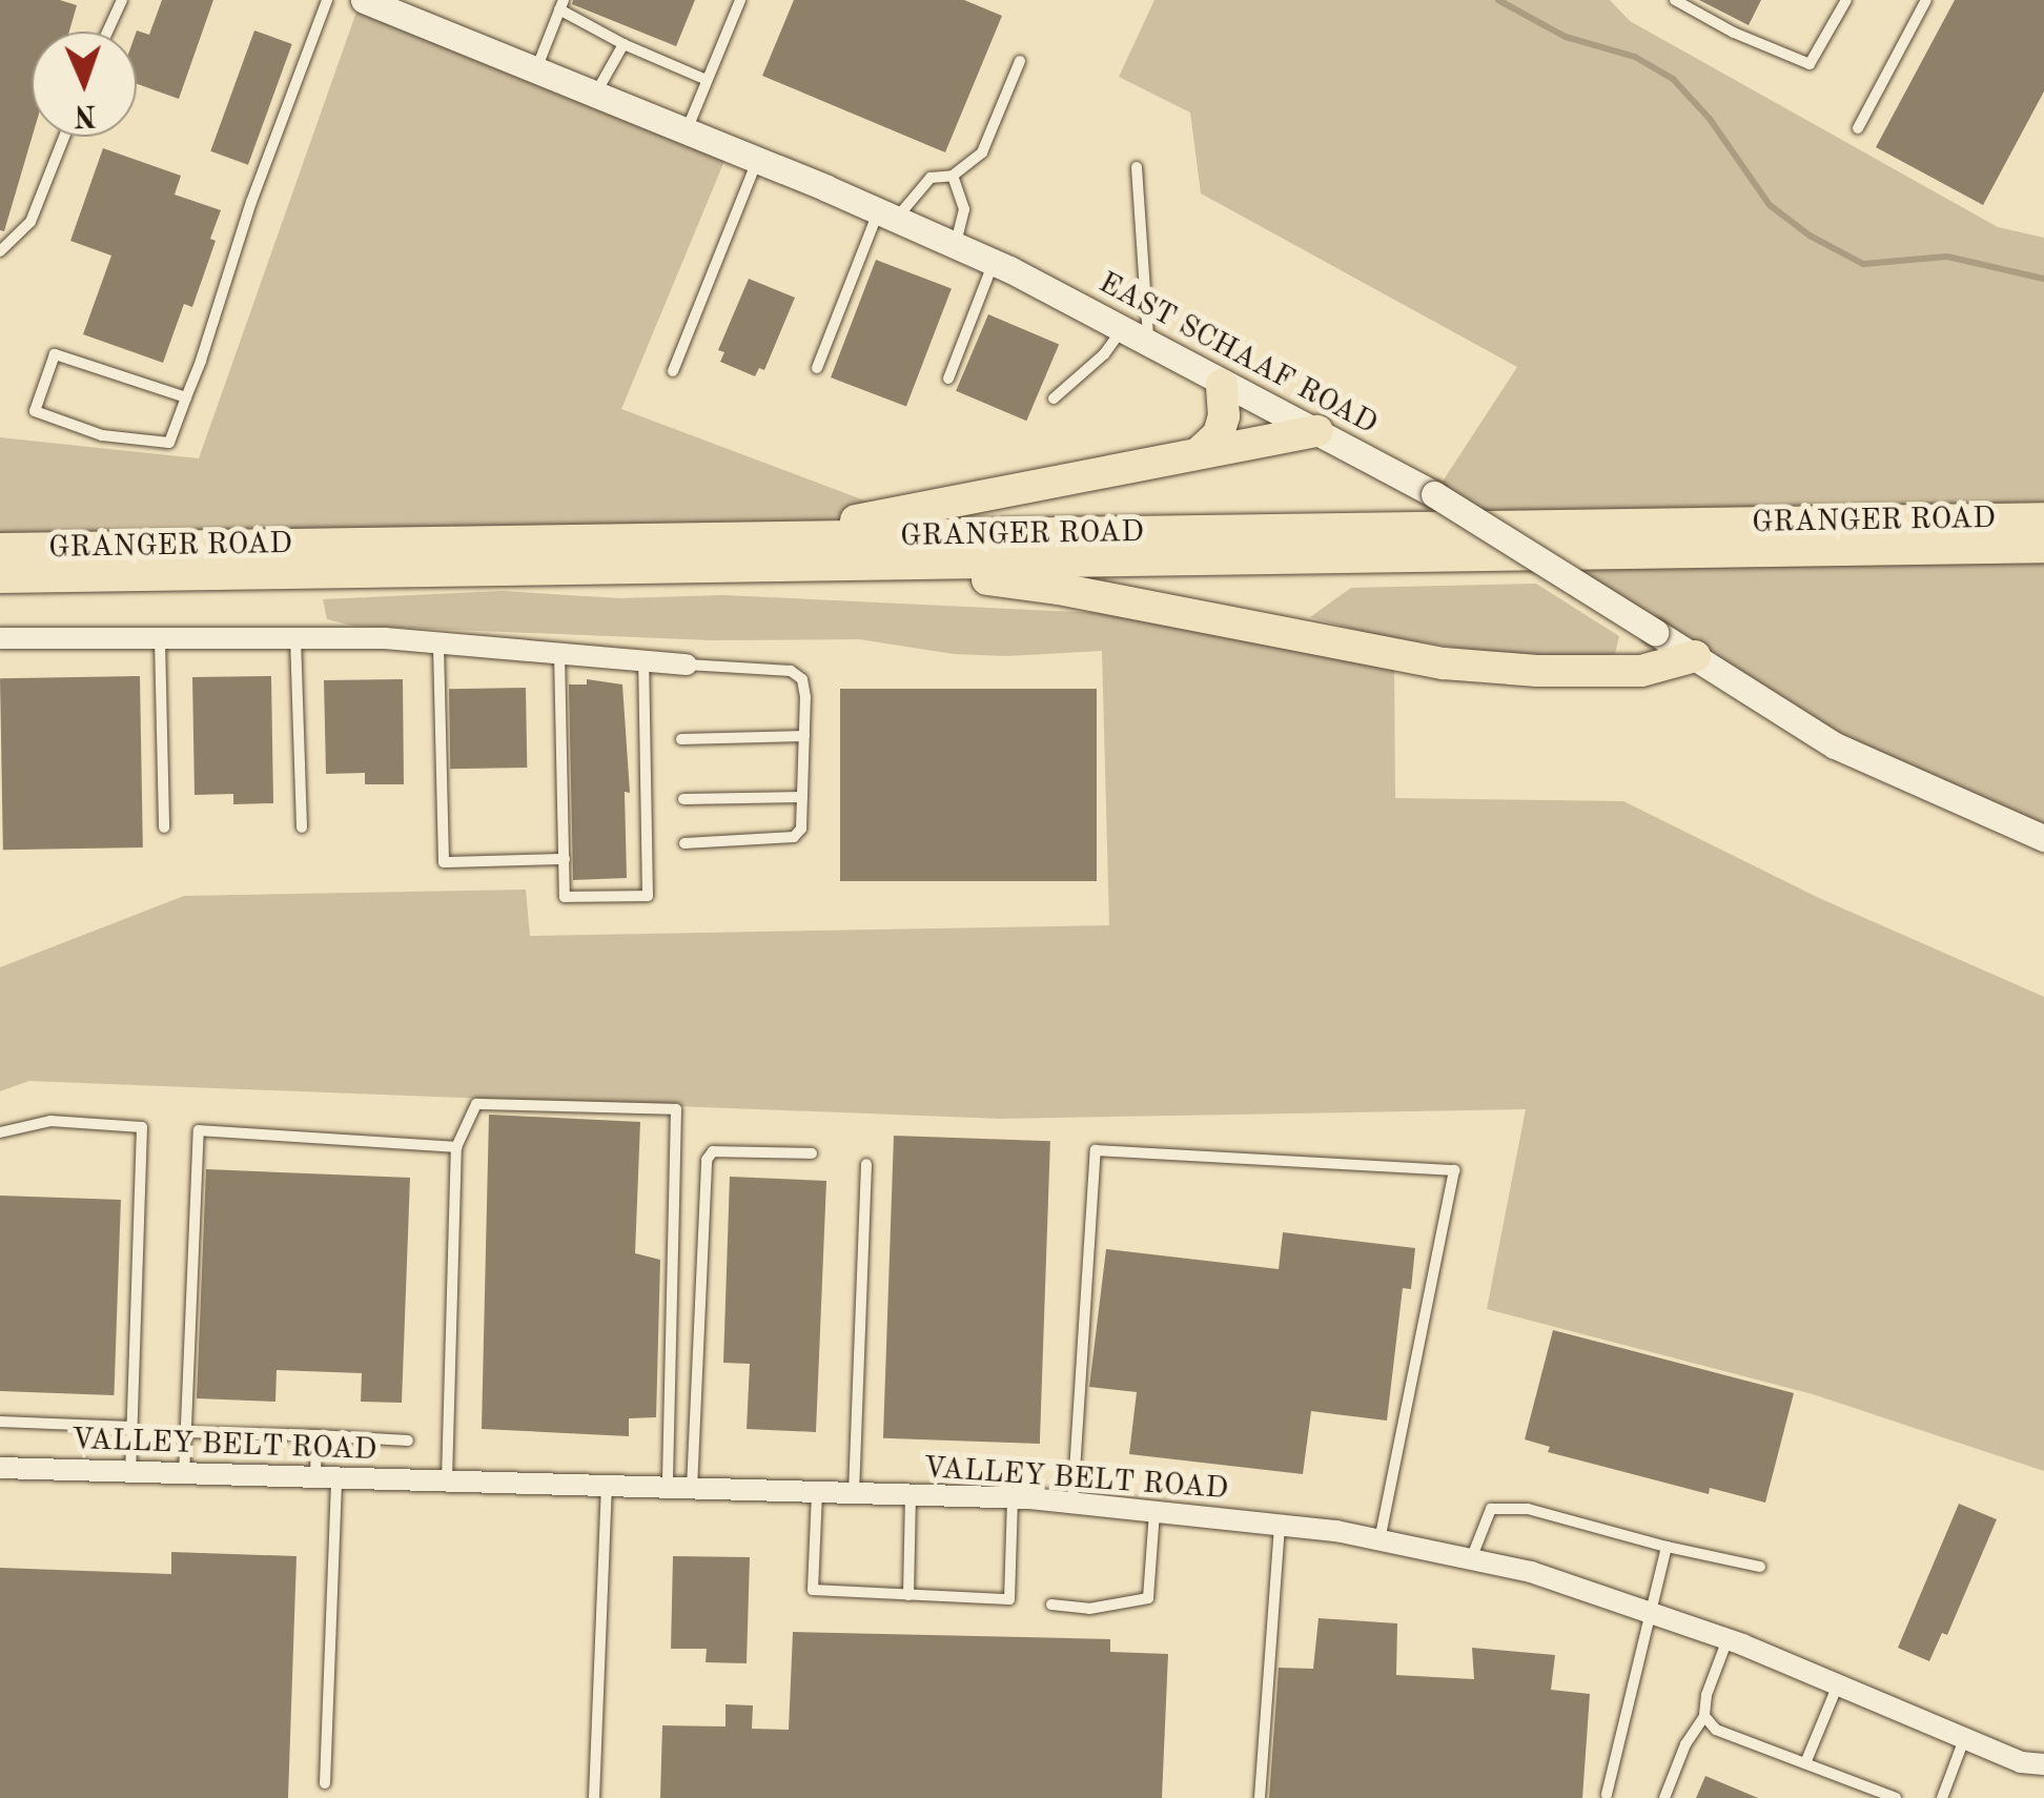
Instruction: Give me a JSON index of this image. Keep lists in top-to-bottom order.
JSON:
{
  "streets": {
    "main road": ["GRANGER ROAD"],
    "street": ["EAST SCHAAF ROAD", "VALLEY BELT ROAD"]
  },
  "north": "bottom"
}
